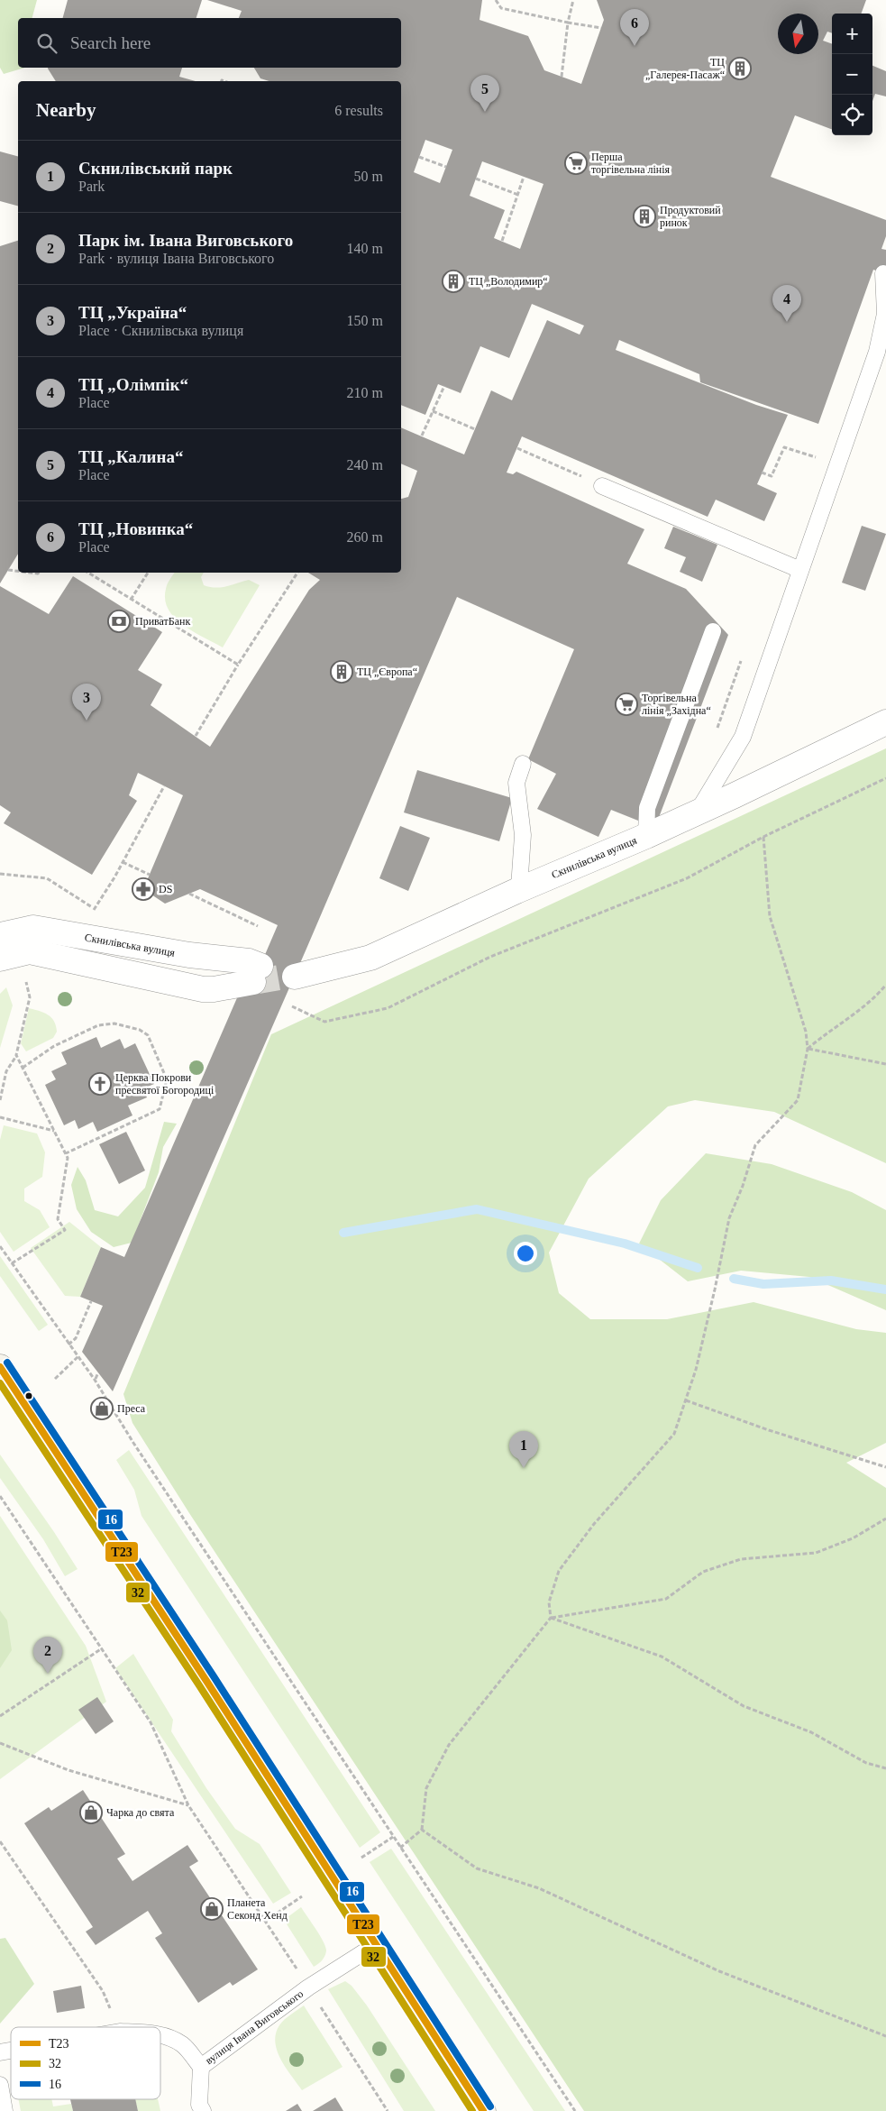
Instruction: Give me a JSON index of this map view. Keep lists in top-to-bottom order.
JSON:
{
  "streets": {
    "street": ["Скнилівська вулиця"],
    "lane": ["вулиця Івана Виговського"]
  },
  "places": {
    "building": [
      "ТЦ „Галерея-Пасаж“",
      "Продуктовий ринок",
      "ТЦ „Володимир“",
      "ТЦ „Європа“"
    ],
    "supermarket": ["Перша торгівельна лінія", "Торгівельна лінія „Західна“"],
    "bank": ["ПриватБанк"],
    "pharmacy": ["DS"],
    "church": ["Церква Покрови пресвятої Богородиці"],
    "shop": ["Преса", "Чарка до свята", "Планета Секонд Хенд"]
  },
  "lines": ["transit line 16", "transit line Т23", "transit line 32"],
  "legend": ["Т23", "32", "16"],
  "north": "bottom",
  "page": {
    "pins": [
      "6",
      "5",
      "4",
      "3",
      "1",
      "2"
    ],
    "map_buttons": ["+", "−"],
    "search": "Search here",
    "heading": ["Nearby", "6 results"],
    "list": [
      {
        "mark": "1",
        "name": "Скнилівський парк",
        "note": "Park",
        "value": "50 m"
      },
      {
        "mark": "2",
        "name": "Парк ім. Івана Виговського",
        "note": "Park · вулиця Івана Виговського",
        "value": "140 m"
      },
      {
        "mark": "3",
        "name": "ТЦ „Україна“",
        "note": "Place · Скнилівська вулиця",
        "value": "150 m"
      },
      {
        "mark": "4",
        "name": "ТЦ „Олімпік“",
        "note": "Place",
        "value": "210 m"
      },
      {
        "mark": "5",
        "name": "ТЦ „Калина“",
        "note": "Place",
        "value": "240 m"
      },
      {
        "mark": "6",
        "name": "ТЦ „Новинка“",
        "note": "Place",
        "value": "260 m"
      }
    ]
  }
}
